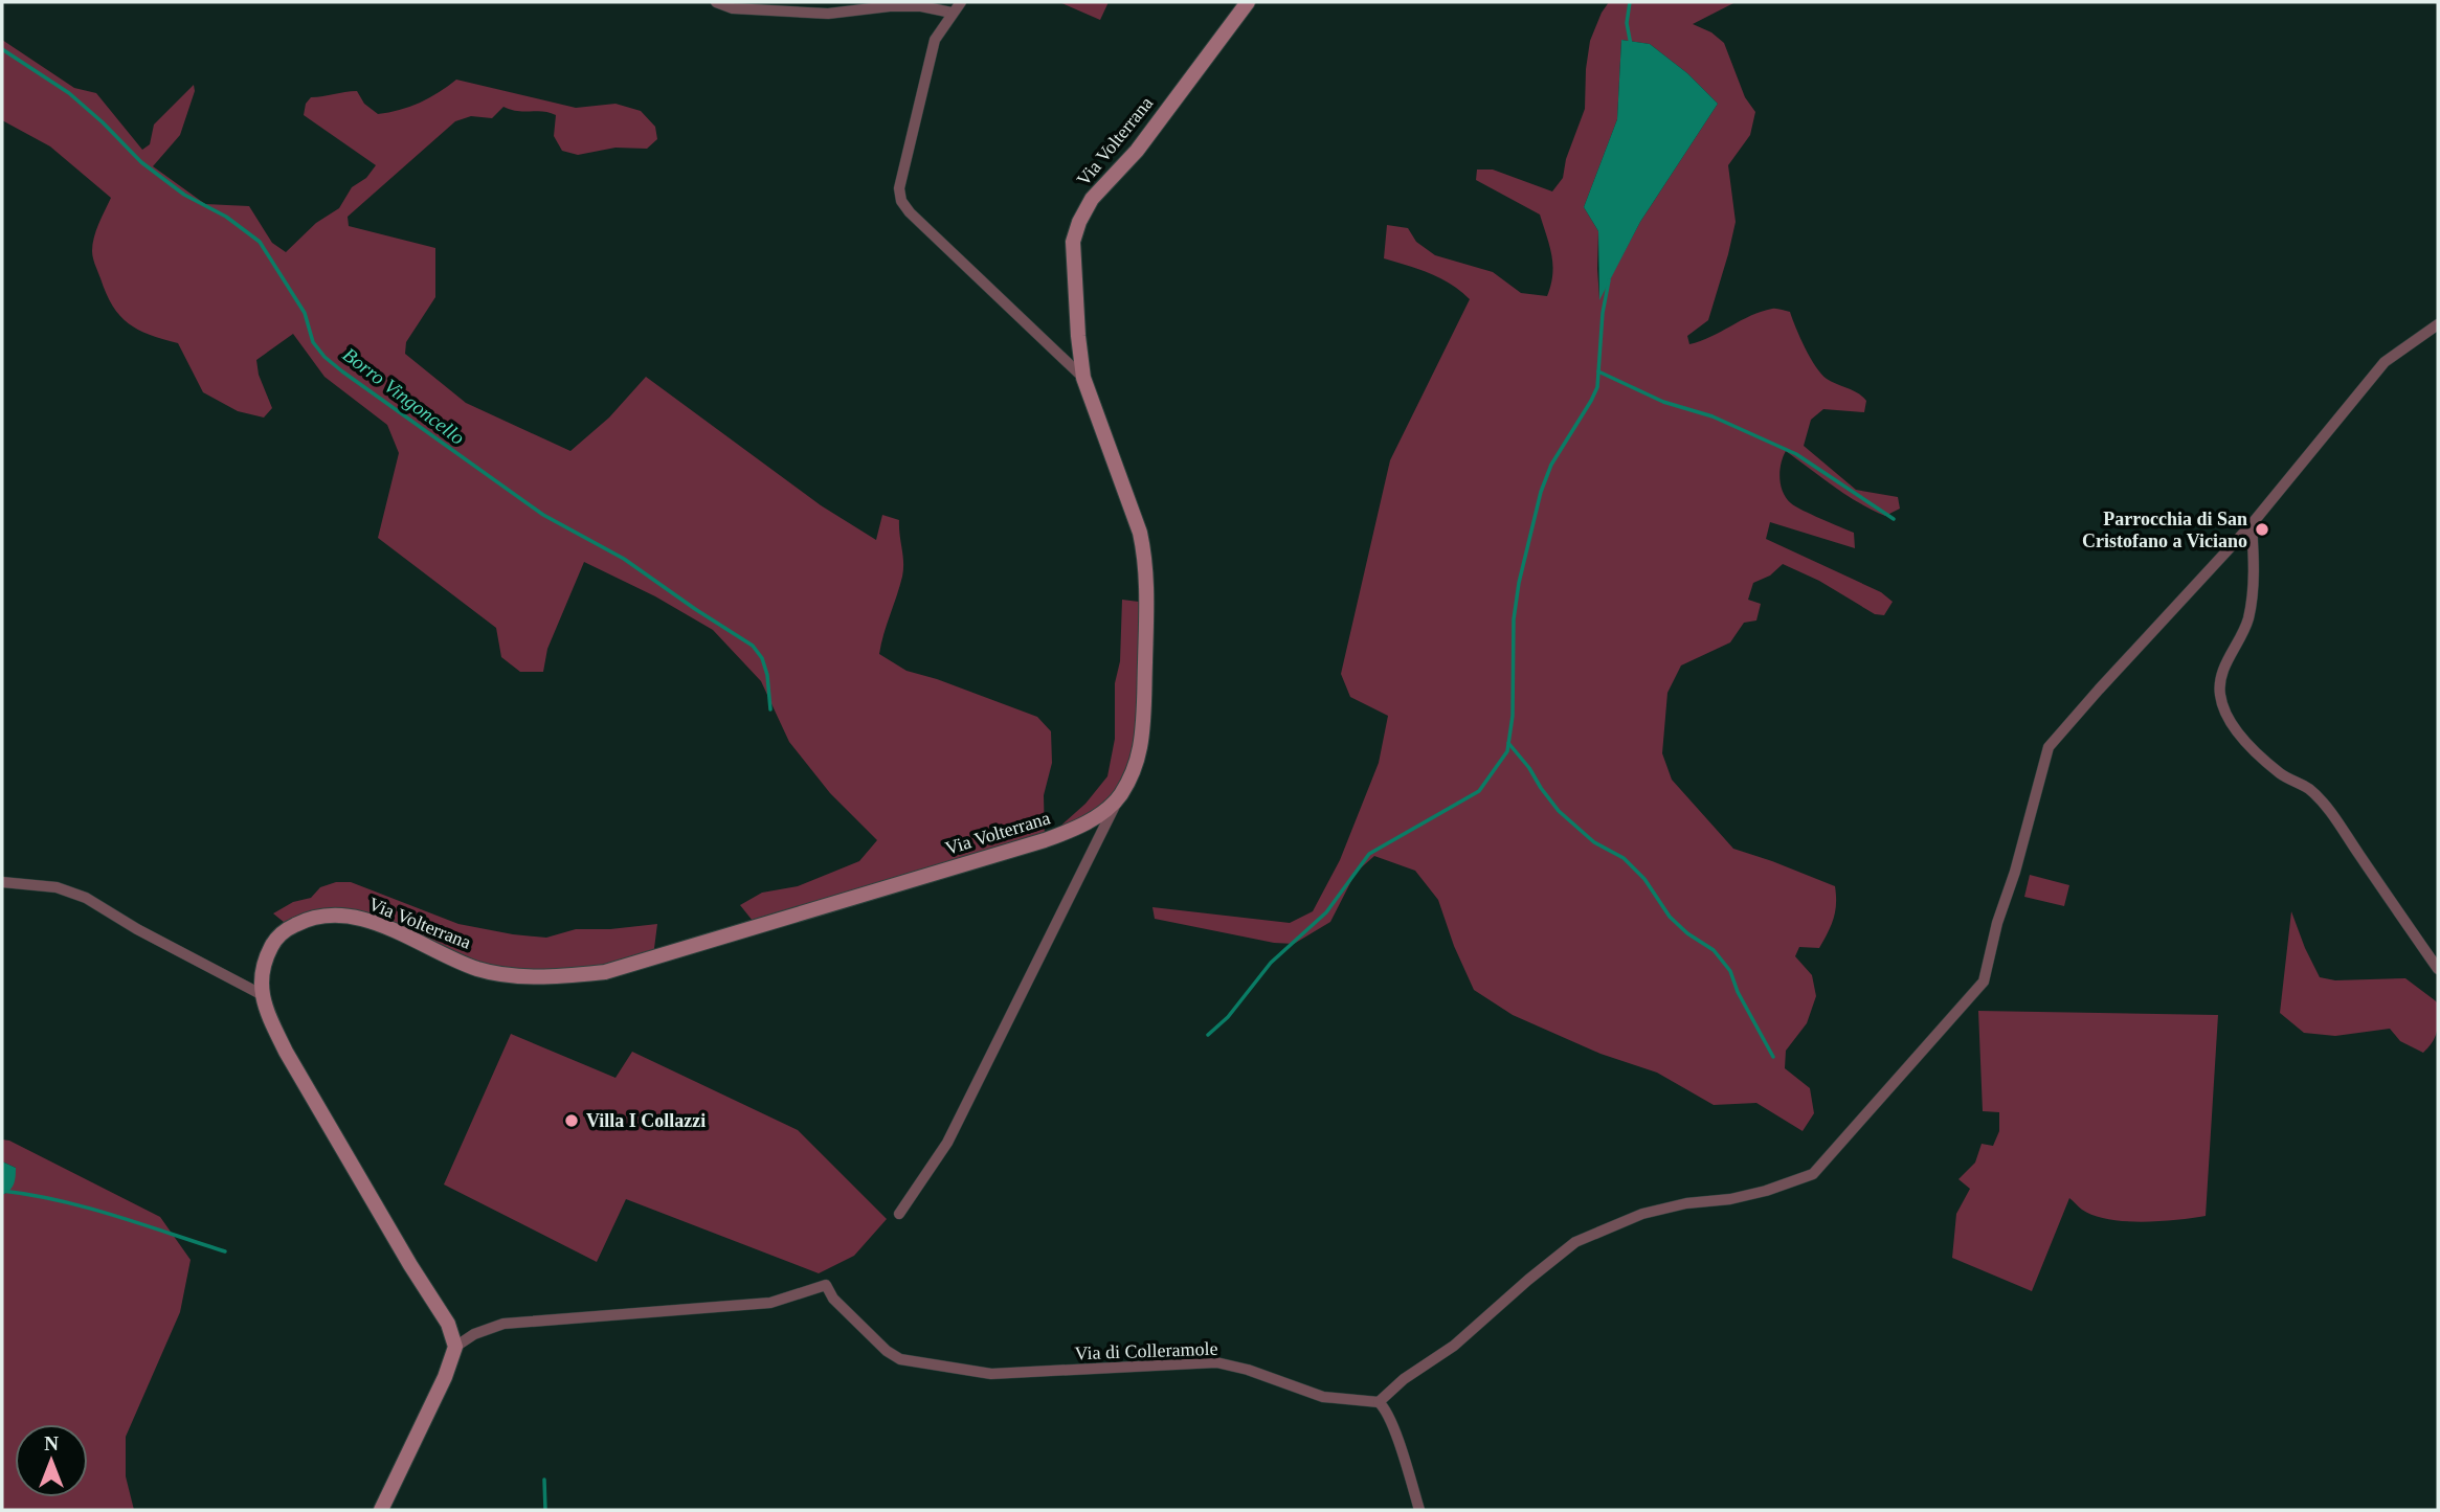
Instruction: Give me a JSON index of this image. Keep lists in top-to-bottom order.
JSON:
{
  "streets": {
    "main road": ["Via Volterrana"],
    "street": ["Via di Colleramole"]
  },
  "crossings": [
    ["Via Volterrana", "Via di Colleramole"]
  ],
  "water": ["Borro Vingoncello"],
  "places": ["Parrocchia di San Cristofano a Viciano", "Villa I Collazzi"],
  "north": "top"
}
